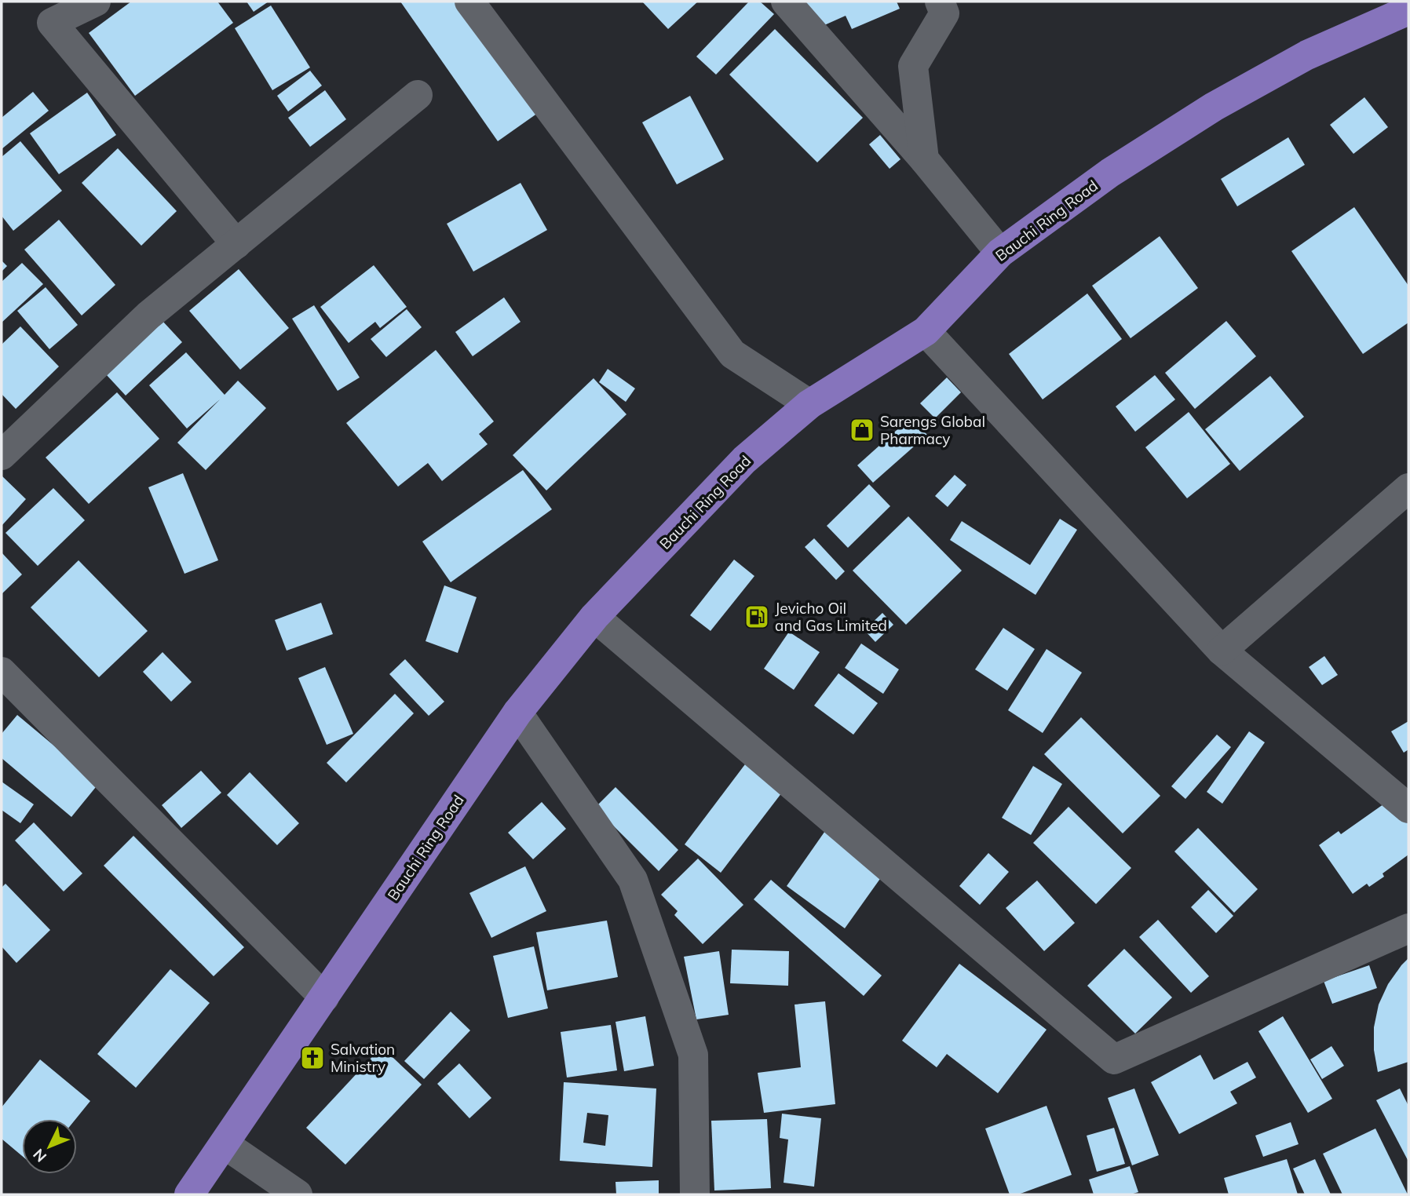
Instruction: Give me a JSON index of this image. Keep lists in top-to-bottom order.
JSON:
{
  "streets": {
    "main road": ["Bauchi Ring Road"]
  },
  "places": {
    "shop": ["Sarengs Global Pharmacy"],
    "fuel station": ["Jevicho Oil and Gas Limited"],
    "church": ["Salvation Ministry"]
  },
  "north": "bottom left"
}
